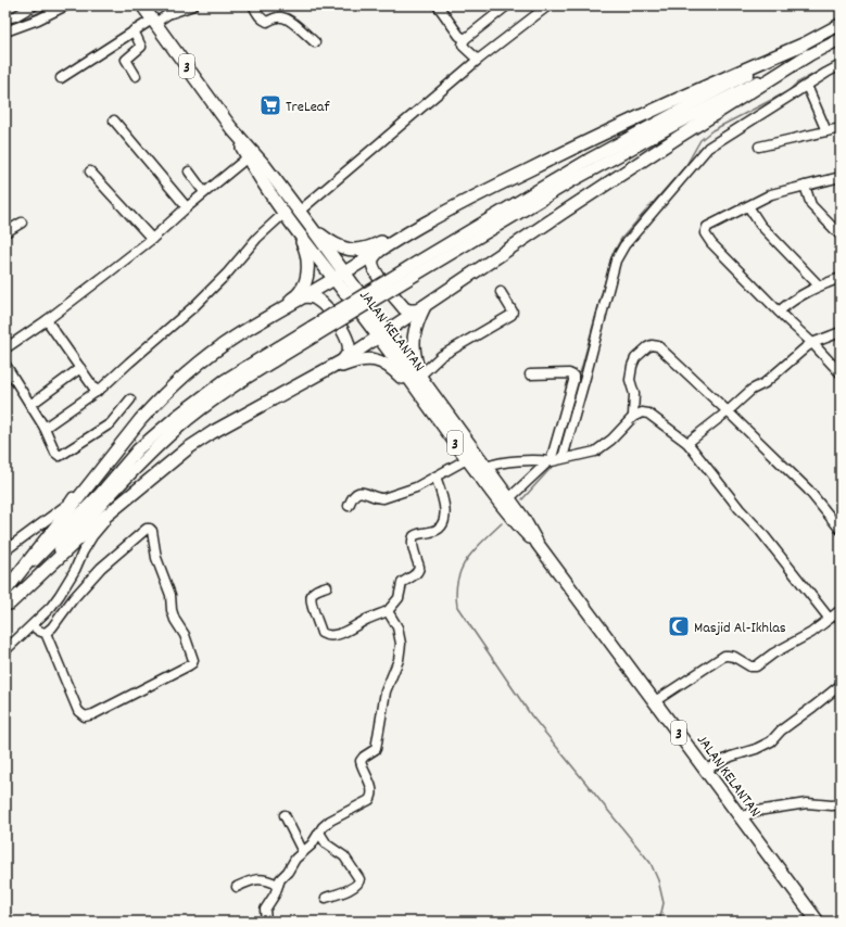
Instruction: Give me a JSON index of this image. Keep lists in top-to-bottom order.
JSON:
{
  "streets": {
    "highway": ["3", "JALAN KELANTAN"]
  },
  "places": {
    "supermarket": ["TreLeaf"],
    "mosque": ["Masjid Al-Ikhlas"]
  }
}
